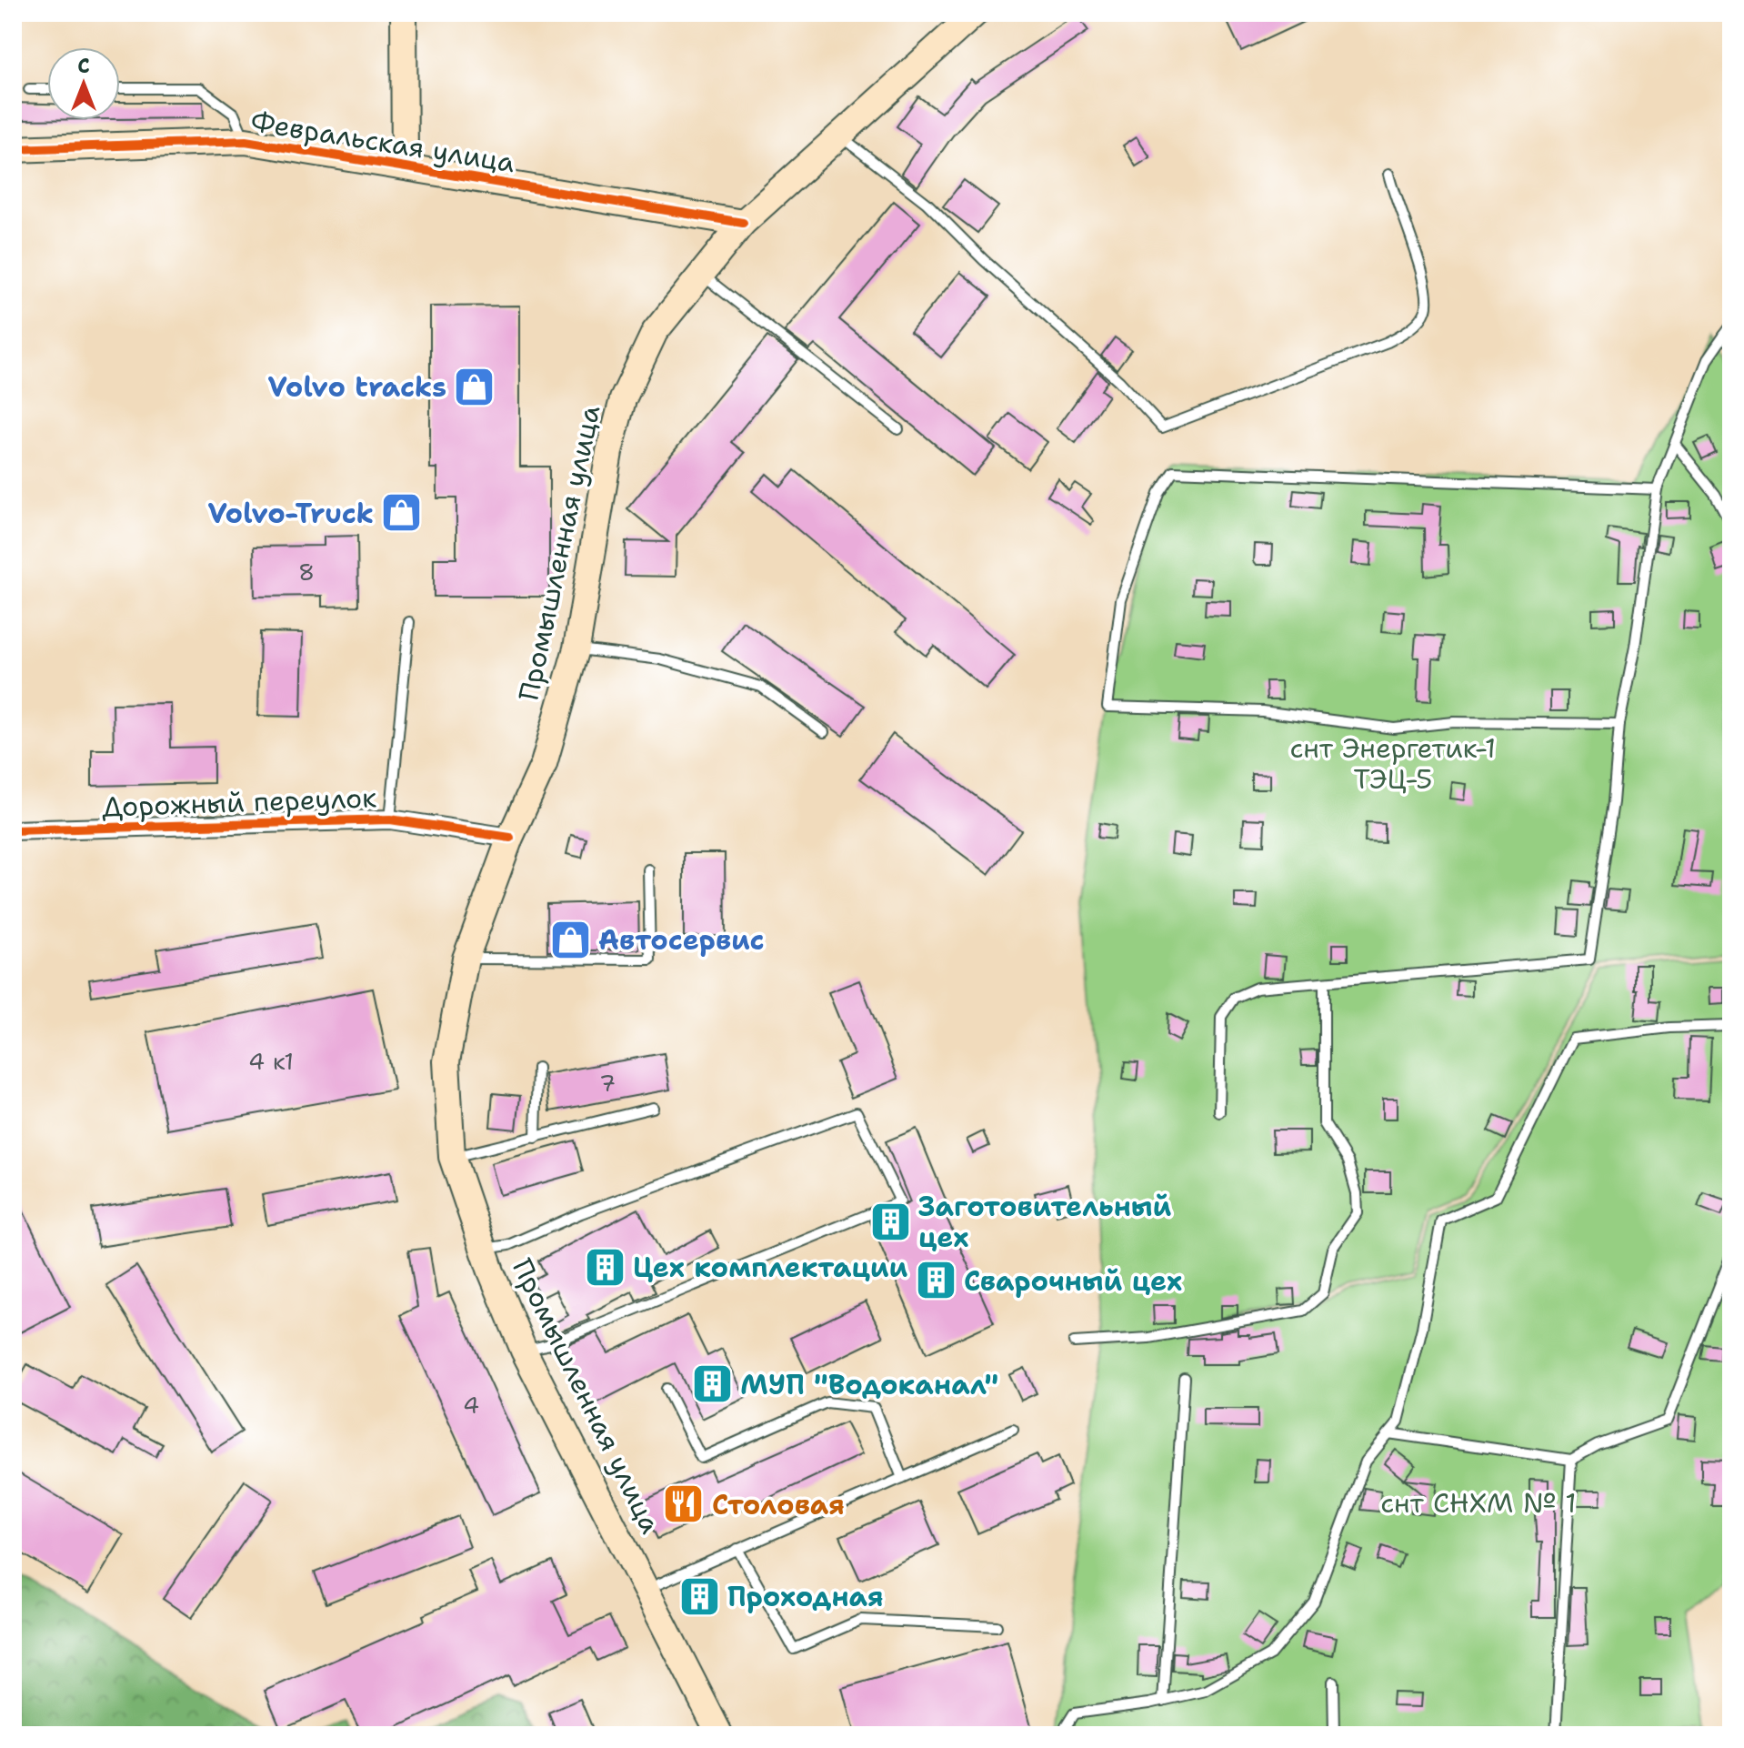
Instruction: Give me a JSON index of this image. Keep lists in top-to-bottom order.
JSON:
{
  "streets": {
    "main road": ["Февральская улица", "Промышленная улица"],
    "street": ["Дорожный переулок"]
  },
  "crossings": [
    ["Февральская улица", "Промышленная улица"],
    ["Промышленная улица", "Дорожный переулок"]
  ],
  "parks": ["снт Энергетик-1 ТЭЦ-5", "снт СНХМ № 1"],
  "places": {
    "shop": ["Volvo tracks", "Volvo-Truck", "Автосервис"],
    "building": [
      "Заготовительный цех",
      "Цех комплектации",
      "Сварочный цех",
      "МУП \"Водоканал\"",
      "Проходная"
    ],
    "restaurant": ["Столовая"]
  },
  "house_numbers": [
    "8",
    "4 к1",
    "7",
    "4"
  ],
  "north": "top"
}
